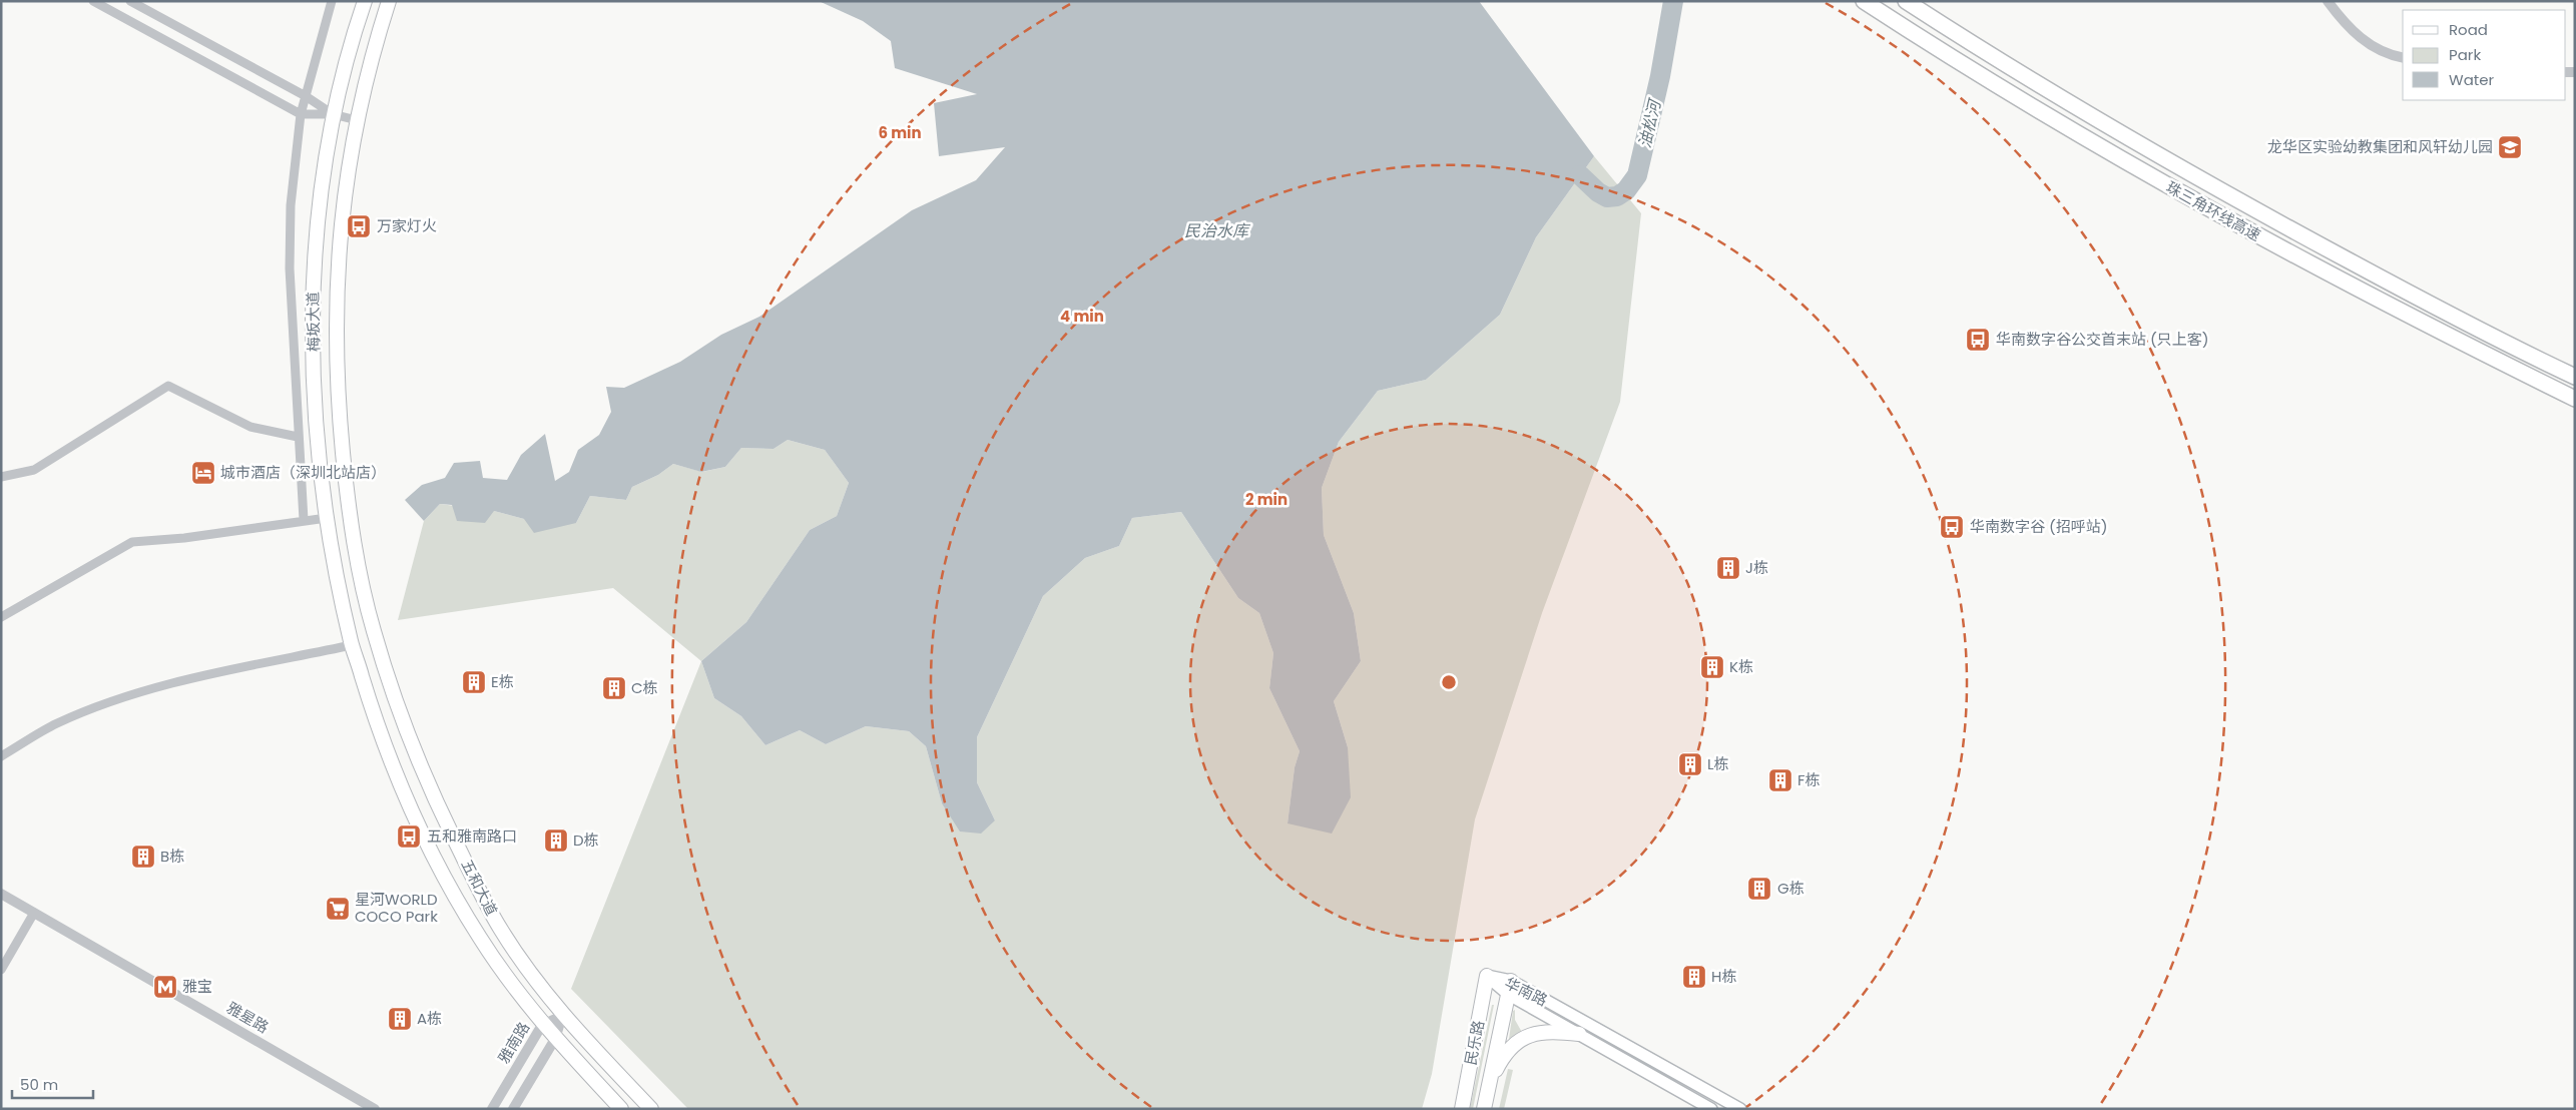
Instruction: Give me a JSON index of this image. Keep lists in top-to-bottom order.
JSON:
{
  "streets": {
    "highway": ["珠三角环线高速"],
    "main road": [
      "梅坂大道",
      "五和大道",
      "华南路",
      "民乐路"
    ],
    "street": ["雅星路", "雅南路"]
  },
  "crossings": [
    ["梅坂大道", "五和大道"],
    ["五和大道", "雅南路"],
    ["华南路", "民乐路"]
  ],
  "water": ["油松河", "民治水库"],
  "places": {
    "school or university": ["龙华区实验幼教集团和风轩幼儿园"],
    "bus stop": [
      "万家灯火",
      "华南数字谷公交首末站 (只上客)",
      "华南数字谷 (招呼站)",
      "五和雅南路口"
    ],
    "hotel": ["城市酒店（深圳北站店）"],
    "building": [
      "J栋",
      "K栋",
      "E栋",
      "C栋",
      "L栋",
      "F栋",
      "D栋",
      "B栋",
      "G栋",
      "H栋",
      "A栋"
    ],
    "supermarket": ["星河WORLD COCO Park"],
    "metro station": ["雅宝"]
  },
  "legend": ["Road", "Park", "Water"],
  "scale_bar": "50 m",
  "rings": ["6 min", "4 min", "2 min"]
}
